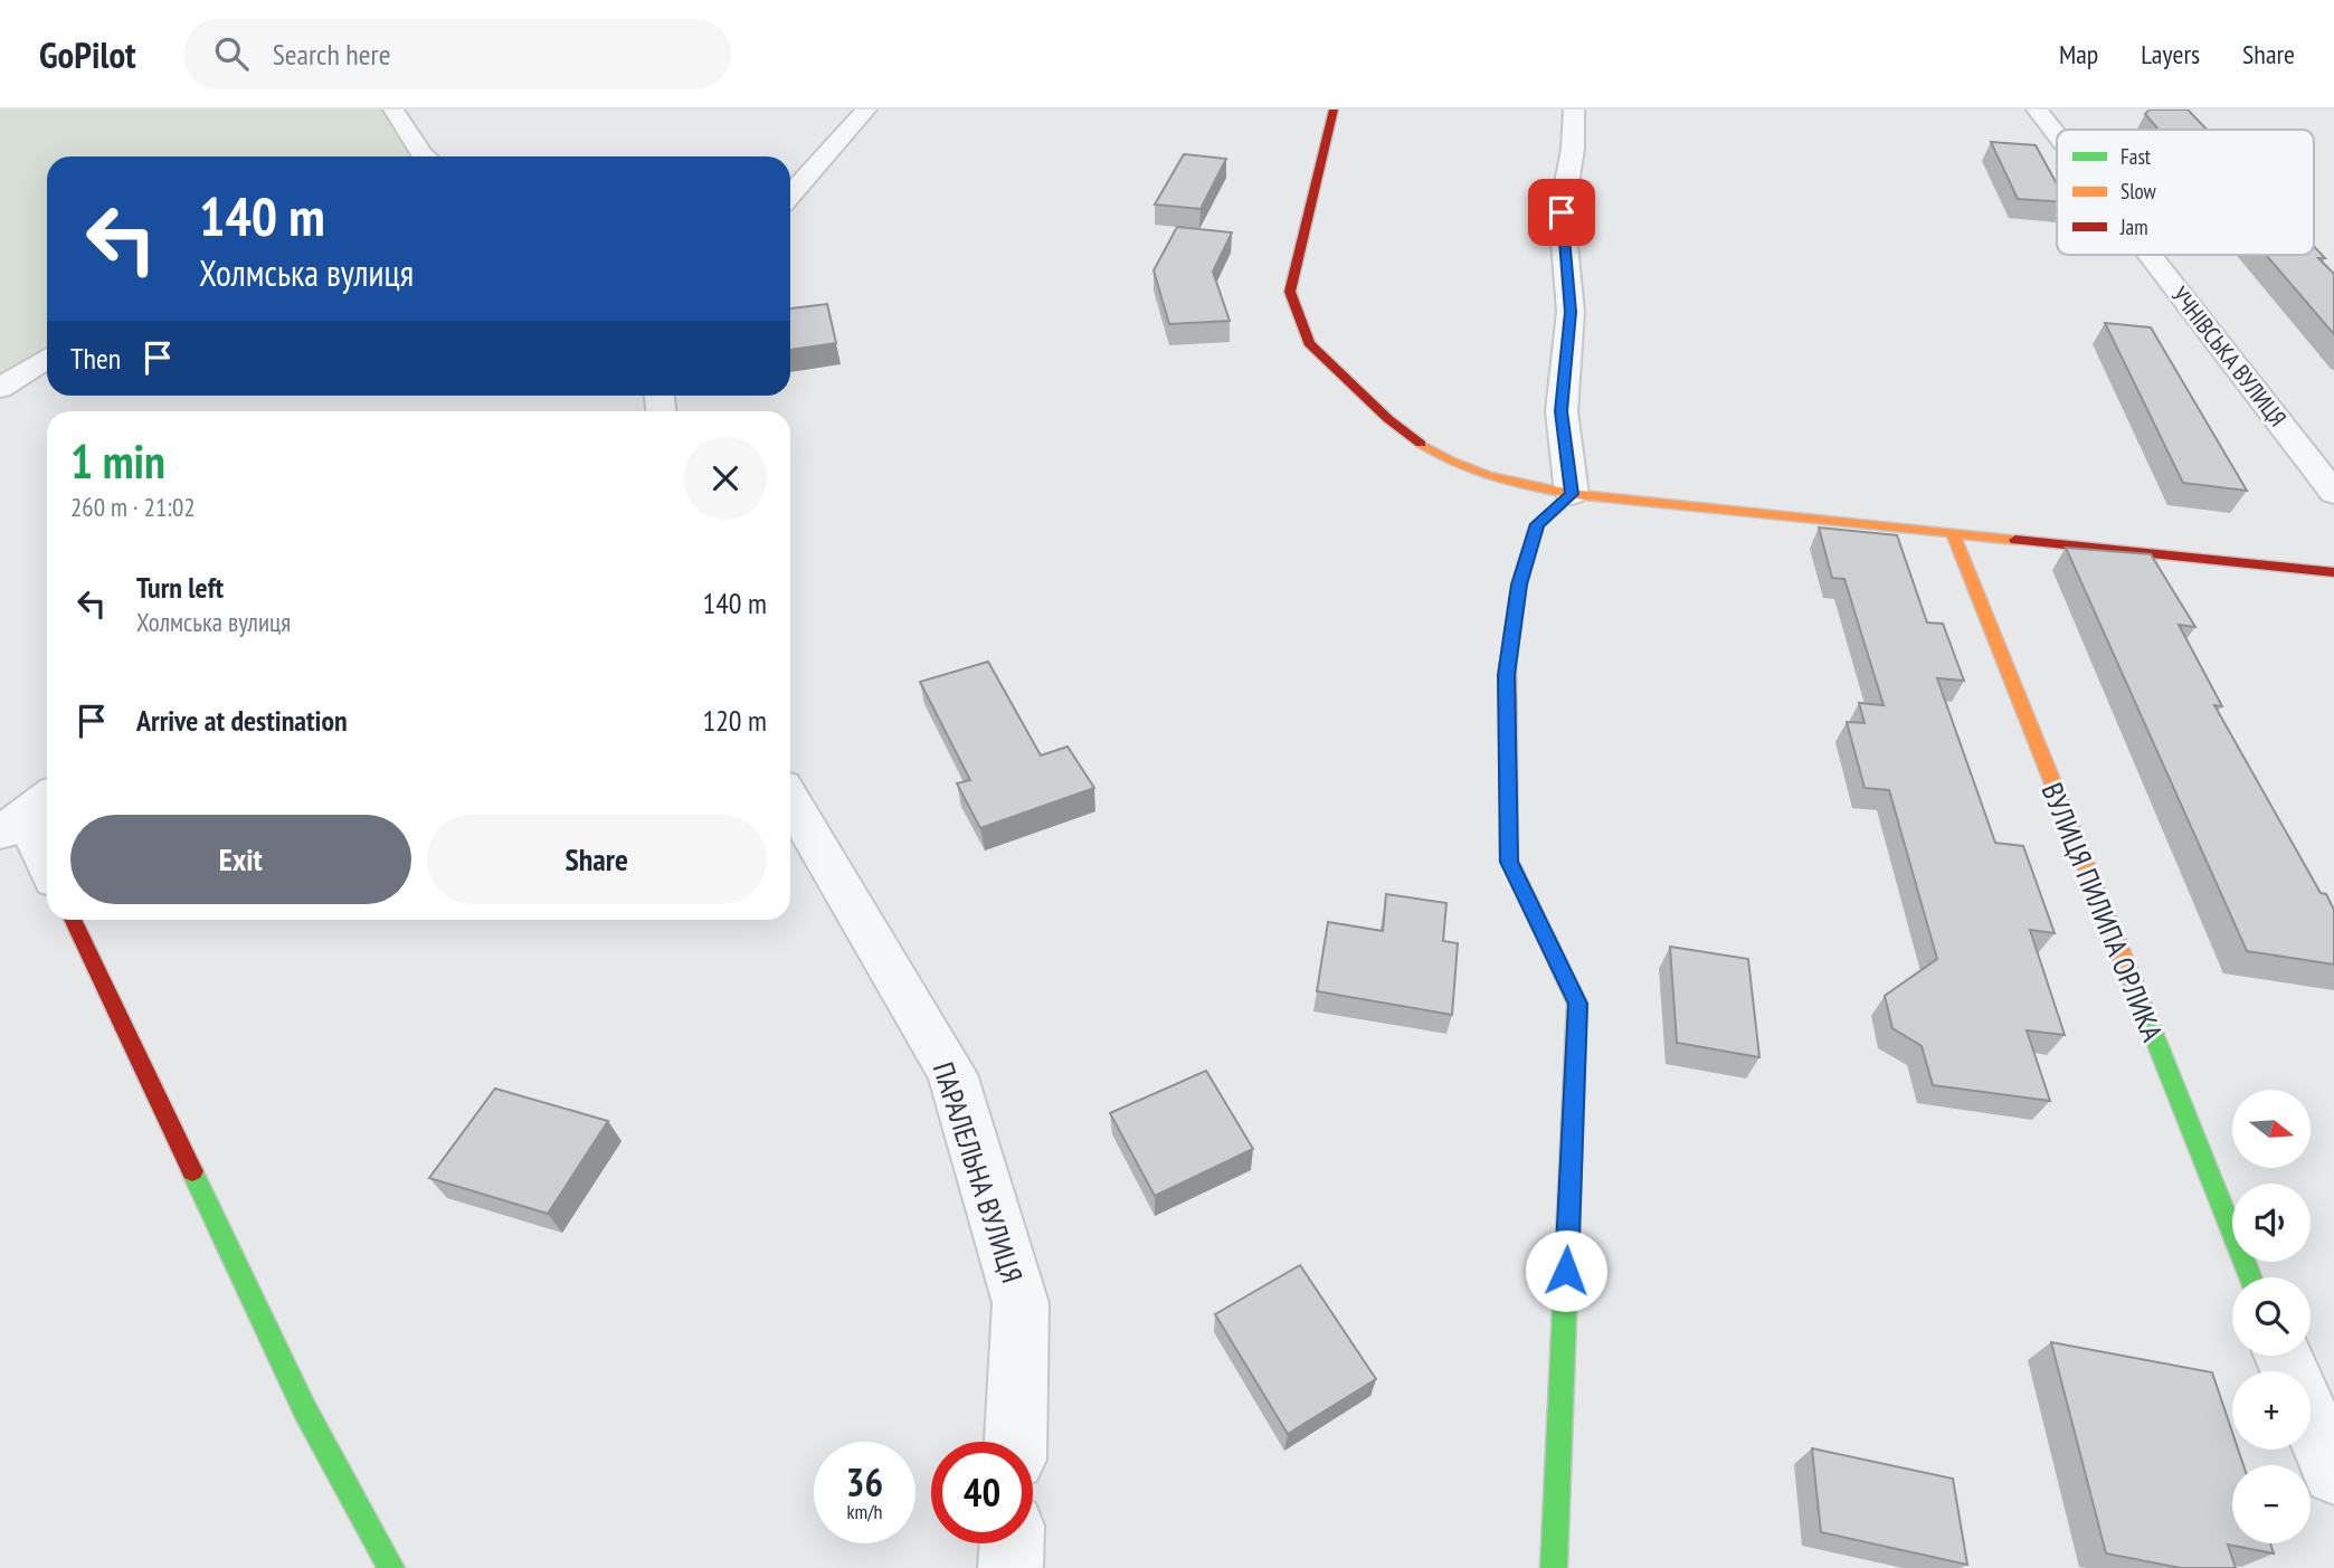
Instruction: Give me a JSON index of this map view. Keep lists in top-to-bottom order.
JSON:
{
  "streets": {
    "street": ["УЧНІВСЬКА ВУЛИЦЯ", "ВУЛИЦЯ ПИЛИПА ОРЛИКА", "ПАРАЛЕЛЬНА ВУЛИЦЯ"]
  },
  "legend": ["Fast", "Slow", "Jam"],
  "north": "right",
  "page": {
    "header": "GoPilot",
    "search": "Search here",
    "nav": ["Map", "Layers", "Share"],
    "turn": ["140 m", "Холмська вулиця"],
    "then": "Then",
    "heading": ["1 min", "260 m · 21:02"],
    "list": [
      {
        "name": "Turn left",
        "note": "Холмська вулиця",
        "value": "140 m"
      },
      {
        "name": "Arrive at destination",
        "value": "120 m"
      }
    ],
    "buttons": ["Exit", "Share"],
    "map_buttons": ["+", "−"],
    "speed": "36 km/h",
    "limit": "40"
  }
}
